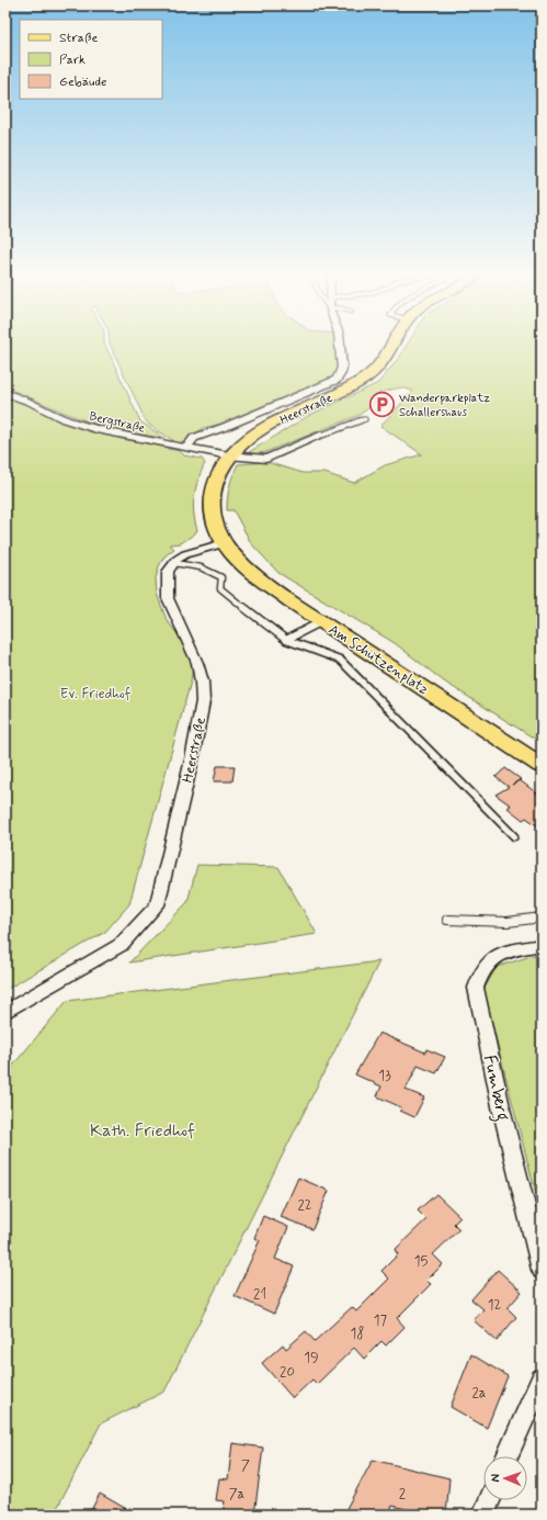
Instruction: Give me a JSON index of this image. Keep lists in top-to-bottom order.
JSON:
{
  "streets": {
    "main road": ["Heerstraße", "Am Schützenplatz"],
    "street": ["Bergstraße", "Fumberg"]
  },
  "crossings": [
    ["Heerstraße", "Bergstraße"],
    ["Heerstraße", "Am Schützenplatz"]
  ],
  "parks": ["Ev. Friedhof", "Kath. Friedhof"],
  "places": {
    "parking": ["Wanderparkplatz Schallershaus"]
  },
  "house_numbers": [
    "13",
    "22",
    "15",
    "21",
    "12",
    "17",
    "18",
    "19",
    "20",
    "2a",
    "7",
    "7a",
    "2"
  ],
  "legend": ["Straße", "Park", "Gebäude"],
  "north": "left"
}
